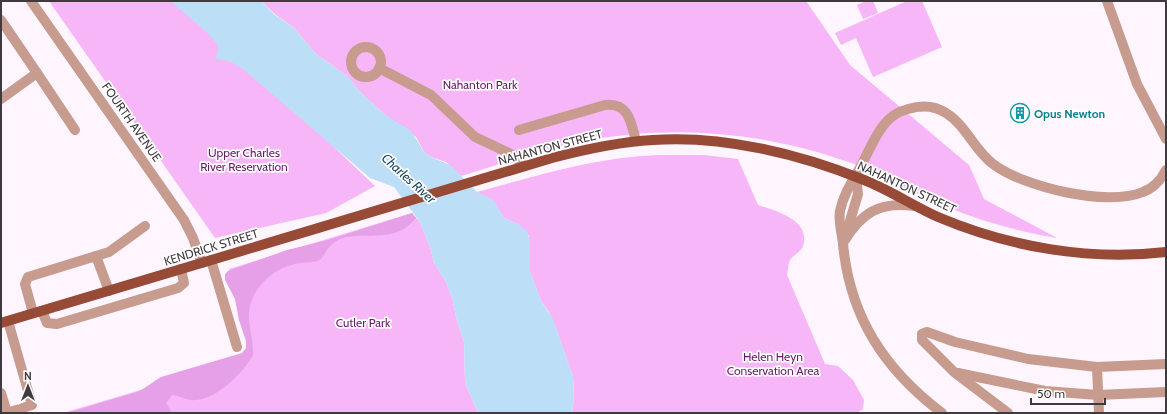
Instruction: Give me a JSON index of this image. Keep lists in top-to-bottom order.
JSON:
{
  "streets": {
    "main road": ["NAHANTON STREET", "KENDRICK STREET"],
    "street": ["FOURTH AVENUE"]
  },
  "crossings": [
    ["FOURTH AVENUE", "KENDRICK STREET"],
    ["NAHANTON STREET", "KENDRICK STREET"]
  ],
  "water": ["Charles River"],
  "parks": [
    "Nahanton Park",
    "Upper Charles River Reservation",
    "Cutler Park",
    "Helen Heyn Conservation Area"
  ],
  "places": {
    "building": ["Opus Newton"]
  },
  "scale_bar": "50 m",
  "north": "top"
}
